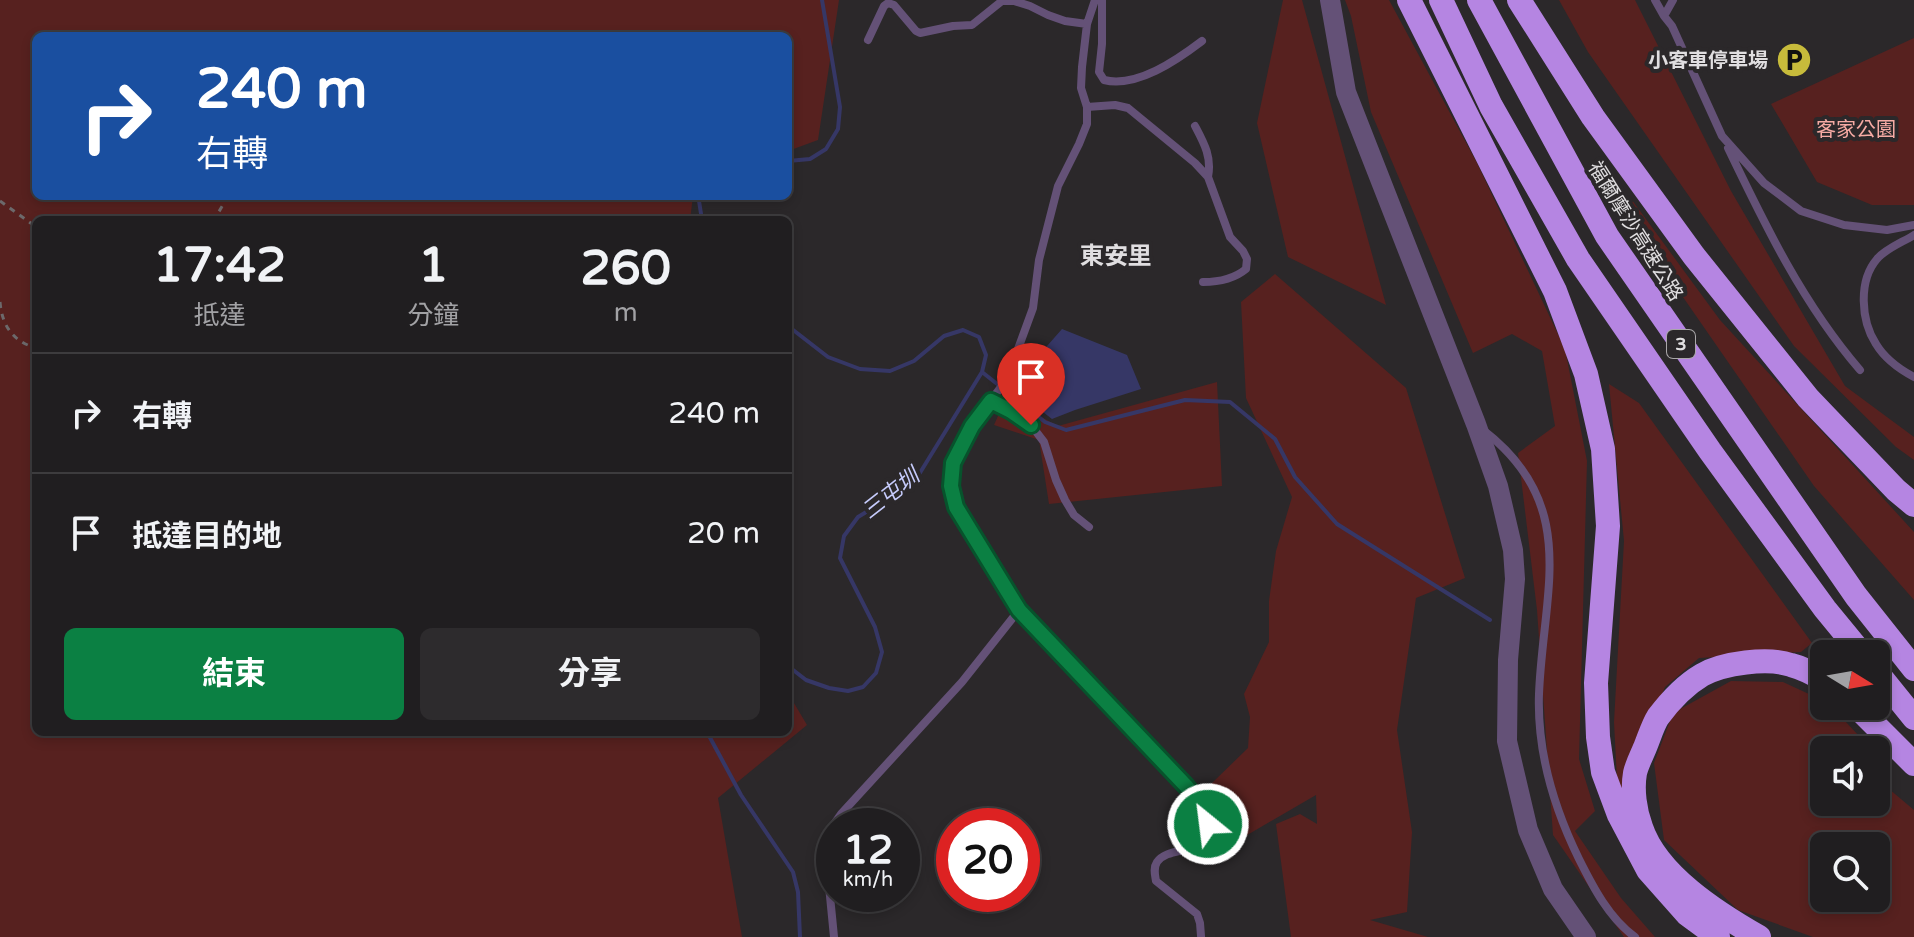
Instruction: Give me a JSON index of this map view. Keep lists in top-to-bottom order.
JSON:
{
  "streets": {
    "highway": ["福爾摩沙高速公路", "3"]
  },
  "districts": ["東安里"],
  "water": ["三屯圳"],
  "parks": ["客家公園"],
  "places": {
    "parking": ["小客車停車場"]
  },
  "north": "right",
  "page": {
    "turn": ["240 m", "右轉"],
    "eta": [
      "17:42",
      "抵達",
      "1",
      "分鐘",
      "260",
      "m"
    ],
    "list": [
      {
        "name": "右轉",
        "value": "240 m"
      },
      {
        "name": "抵達目的地",
        "value": "20 m"
      }
    ],
    "buttons": ["結束", "分享"],
    "speed": "12 km/h",
    "limit": "20"
  }
}
